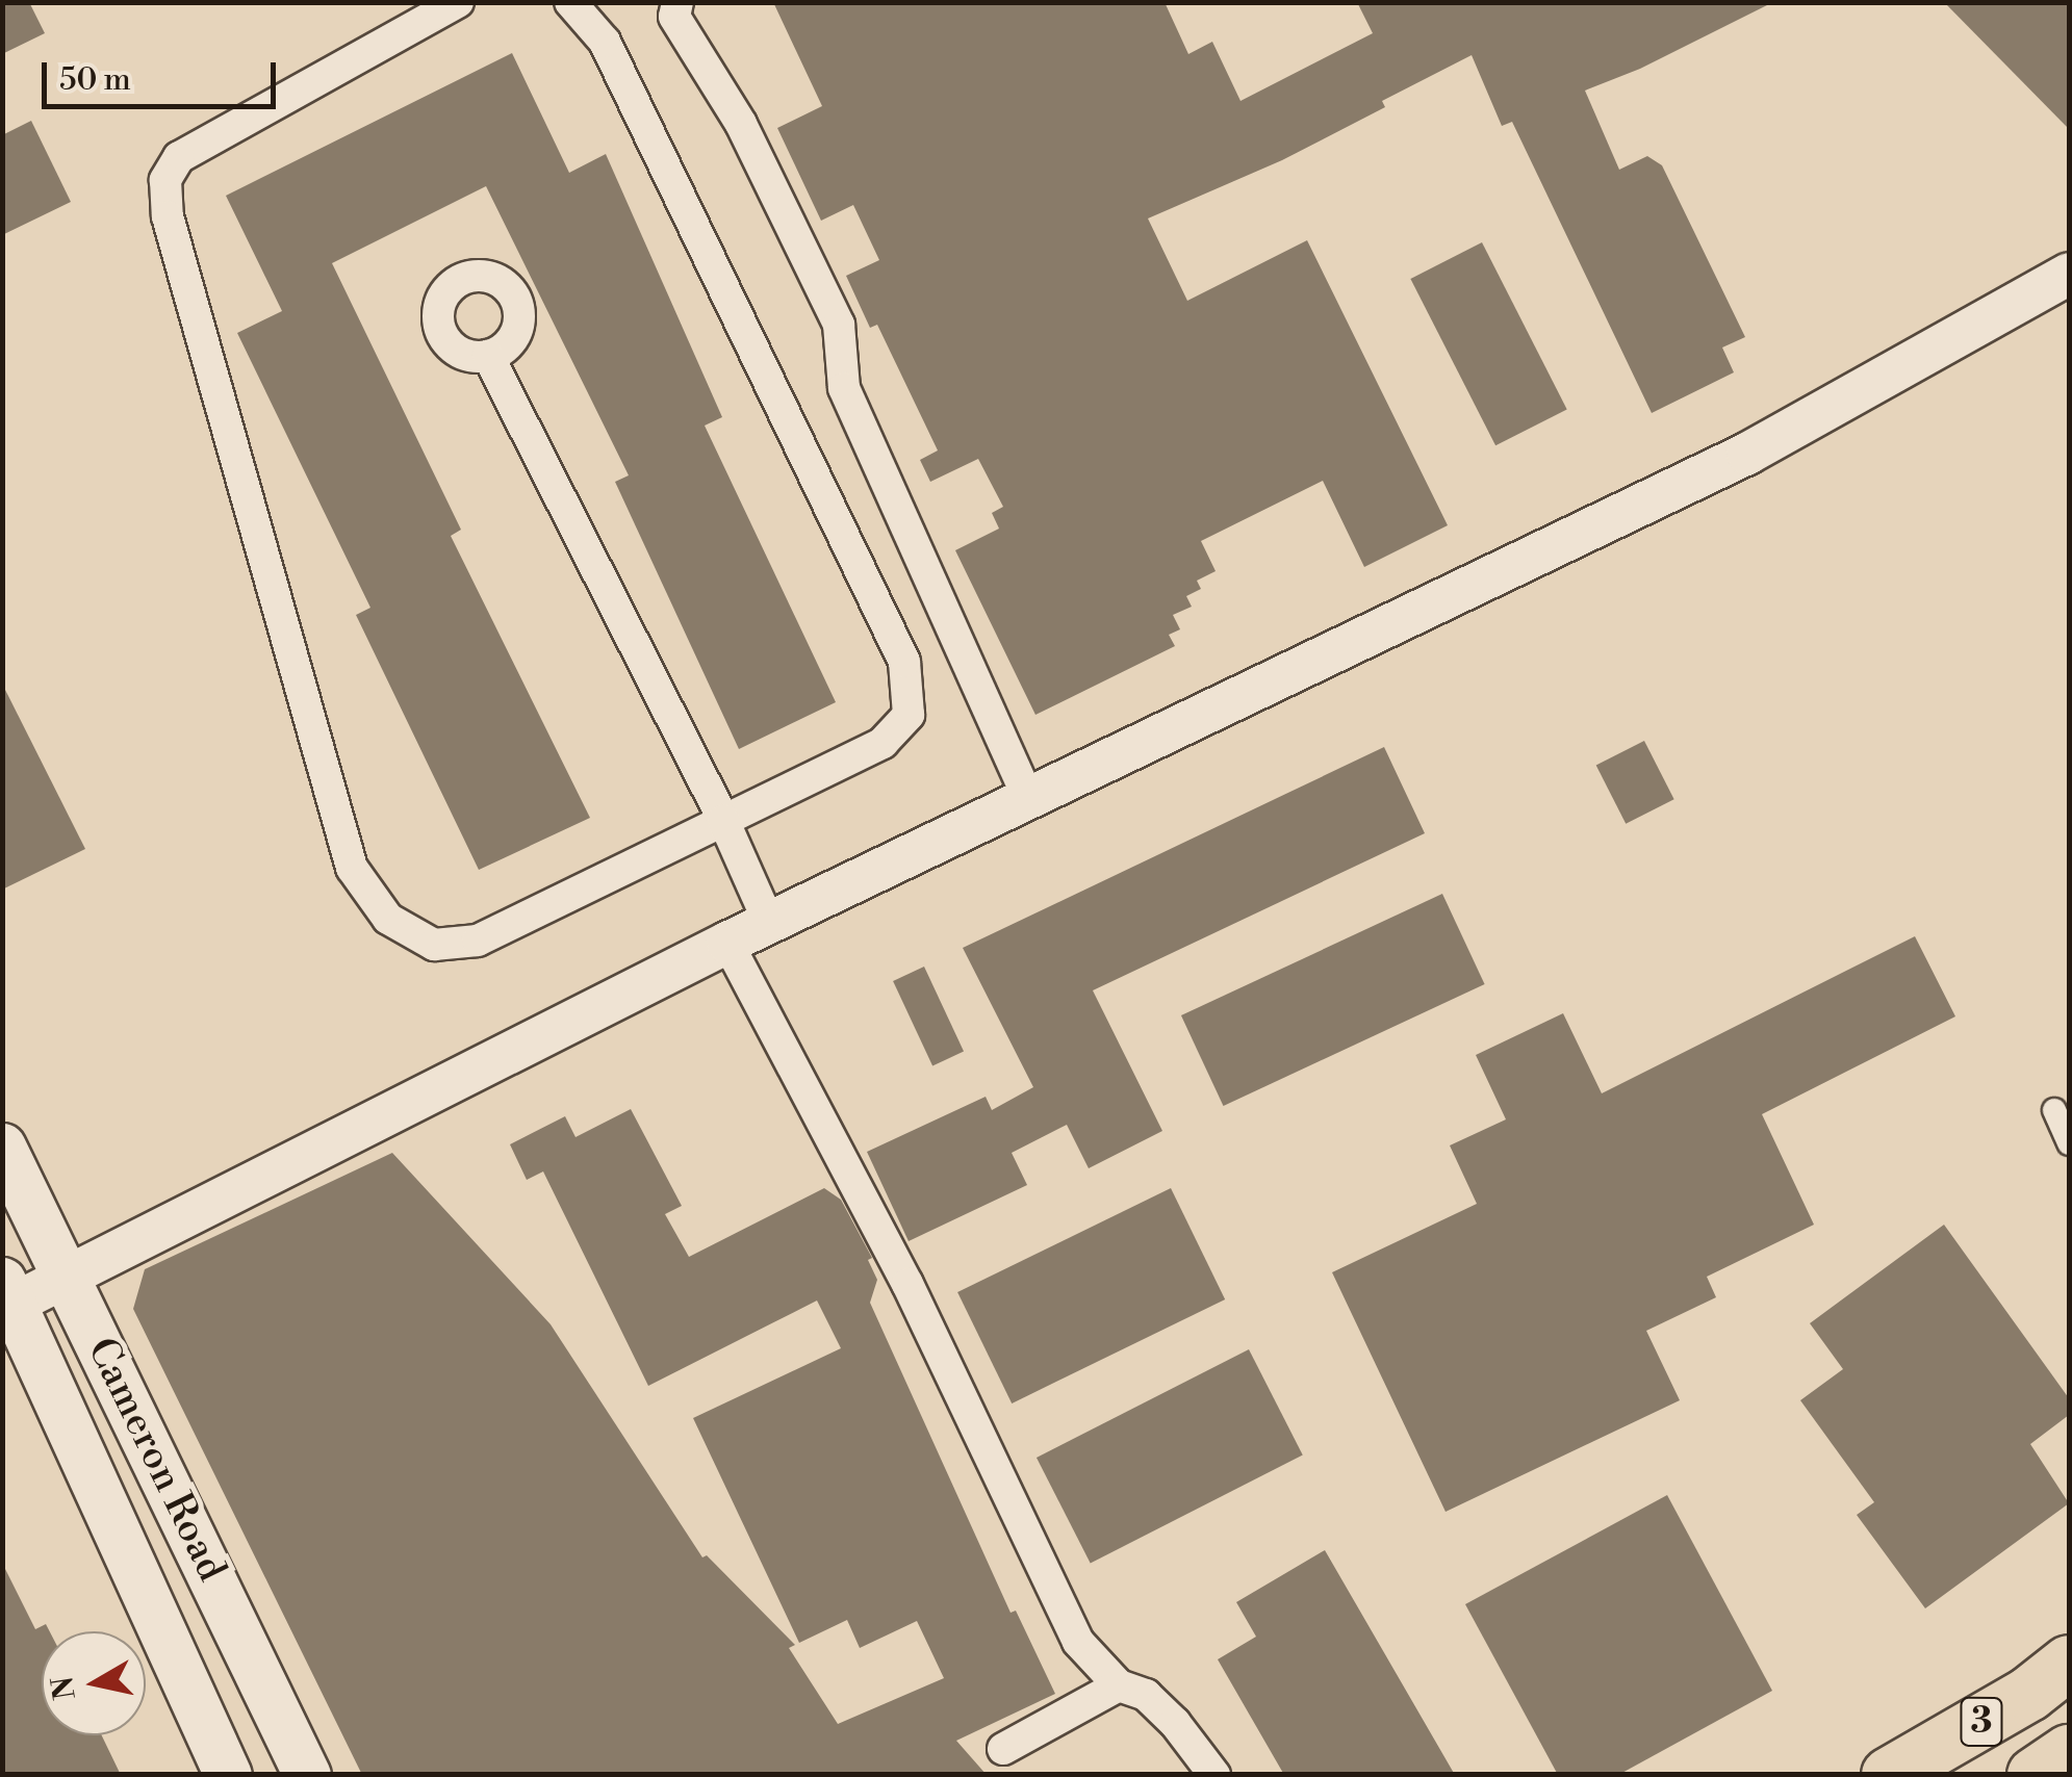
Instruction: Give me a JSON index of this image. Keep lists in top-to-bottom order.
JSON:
{
  "streets": {
    "highway": ["3"],
    "main road": ["Cameron Road"]
  },
  "scale_bar": "50 m",
  "north": "left"
}
